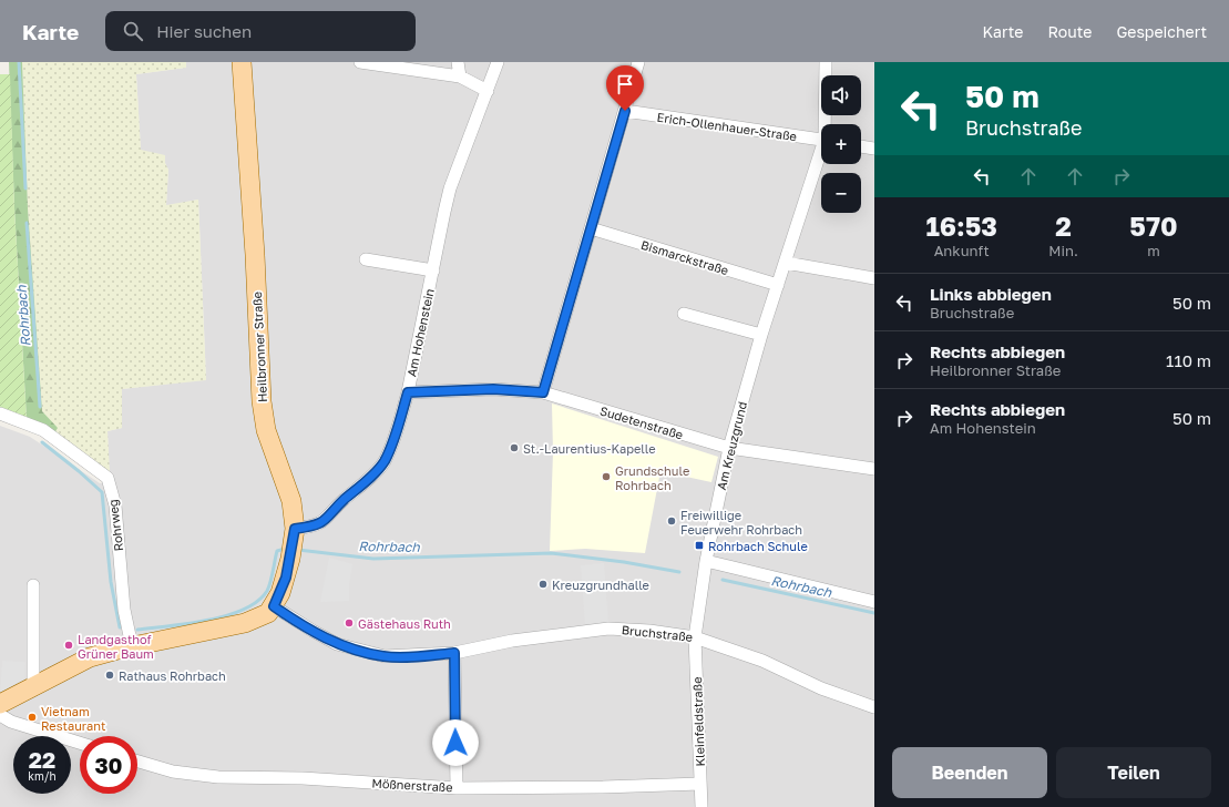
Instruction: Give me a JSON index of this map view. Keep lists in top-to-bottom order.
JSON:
{
  "streets": {
    "main road": ["Heilbronner Straße"],
    "street": [
      "Erich-Ollenhauer-Straße",
      "Bismarckstraße",
      "Am Hohenstein",
      "Sudetenstraße",
      "Am Kreuzgrund",
      "Rohrweg",
      "Bruchstraße",
      "Kleinfeldstraße",
      "Mößnerstraße"
    ]
  },
  "crossings": [
    ["Bismarckstraße", "Am Kreuzgrund"],
    ["Am Hohenstein", "Heilbronner Straße"],
    ["Am Hohenstein", "Sudetenstraße"],
    ["Heilbronner Straße", "Rohrweg"],
    ["Heilbronner Straße", "Bruchstraße"],
    ["Sudetenstraße", "Am Kreuzgrund"],
    ["Am Kreuzgrund", "Bruchstraße"],
    ["Am Kreuzgrund", "Kleinfeldstraße"],
    ["Bruchstraße", "Kleinfeldstraße"],
    ["Kleinfeldstraße", "Mößnerstraße"]
  ],
  "water": ["Rohrbach"],
  "places": {
    "other": [
      "St.-Laurentius-Kapelle",
      "Grundschule Rohrbach",
      "Freiwillige Feuerwehr Rohrbach",
      "Kreuzgrundhalle",
      "Gästehaus Ruth",
      "Landgasthof Grüner Baum",
      "Rathaus Rohrbach",
      "Vietnam Restaurant"
    ],
    "transit": ["Rohrbach Schule"]
  },
  "page": {
    "header": "Karte",
    "search": "Hier suchen",
    "nav": ["Karte", "Route", "Gespeichert"],
    "turn": ["50 m", "Bruchstraße"],
    "map_buttons": ["+", "−"],
    "eta": [
      "16:53",
      "Ankunft",
      "2",
      "Min.",
      "570",
      "m"
    ],
    "list": [
      {
        "name": "Links abbiegen",
        "note": "Bruchstraße",
        "value": "50 m"
      },
      {
        "name": "Rechts abbiegen",
        "note": "Heilbronner Straße",
        "value": "110 m"
      },
      {
        "name": "Rechts abbiegen",
        "note": "Am Hohenstein",
        "value": "50 m"
      }
    ],
    "speed": "22 km/h",
    "limit": "30",
    "buttons": ["Beenden", "Teilen"]
  }
}
